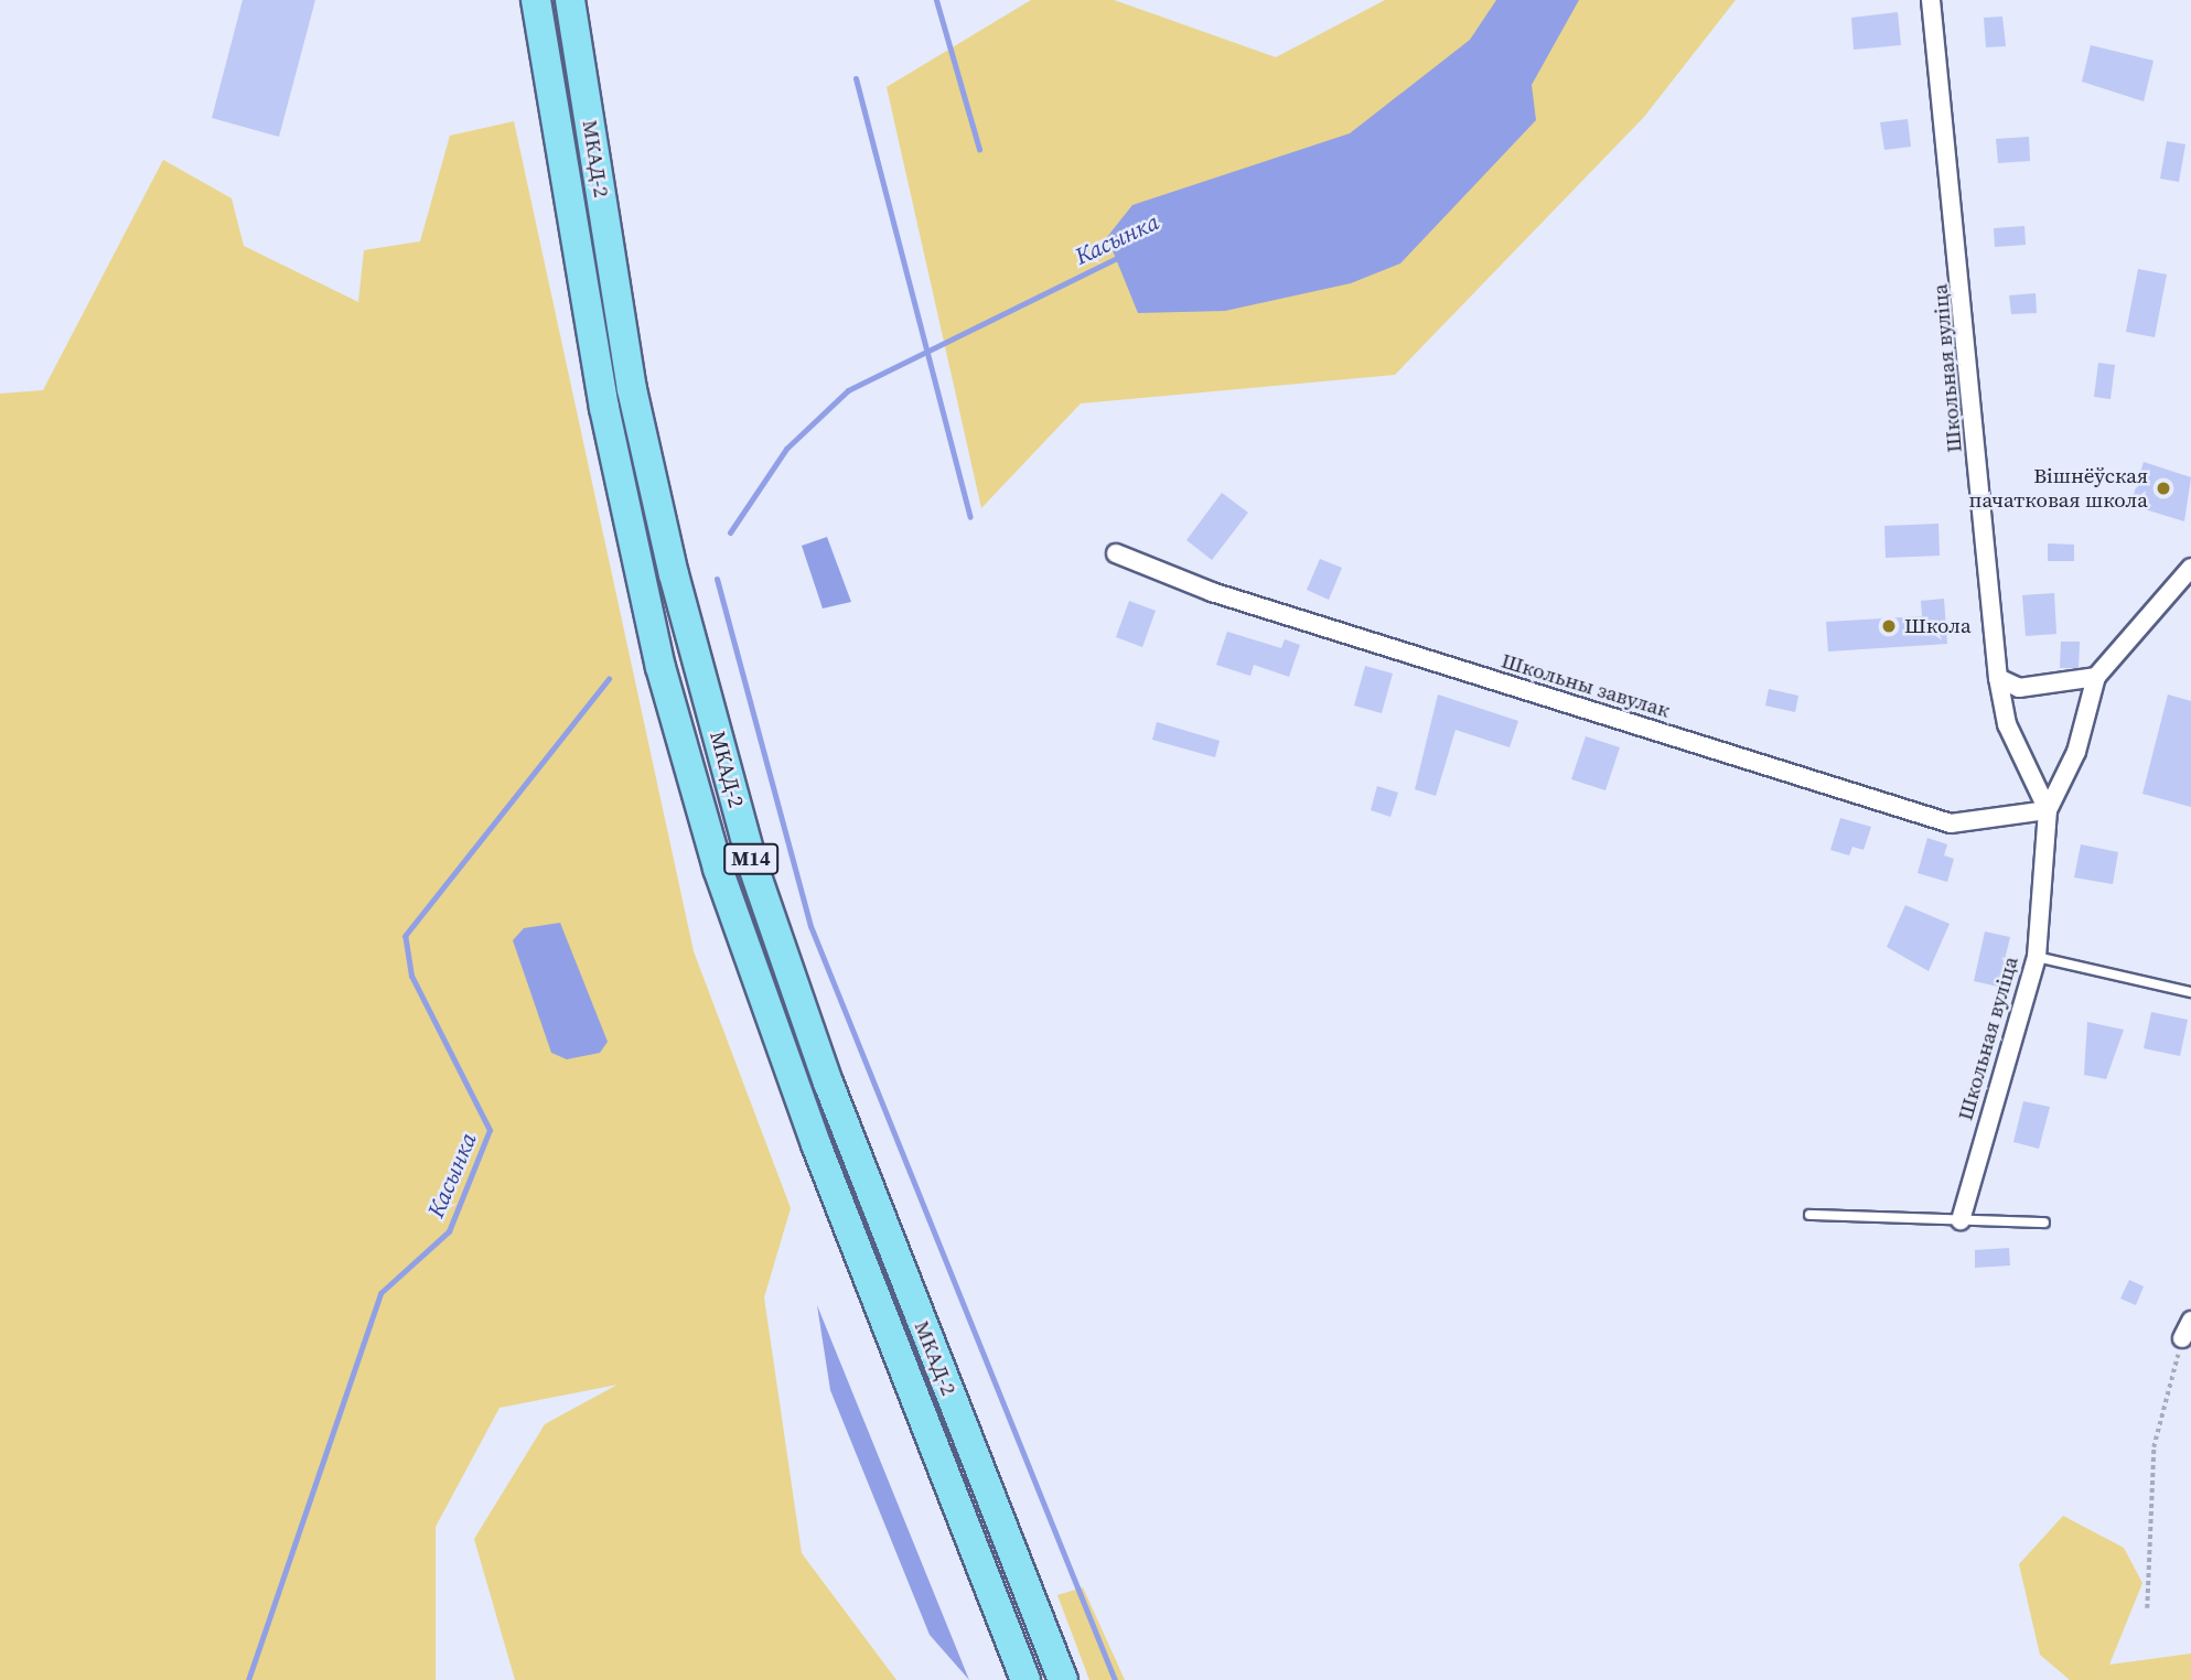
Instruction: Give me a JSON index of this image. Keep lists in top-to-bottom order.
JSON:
{
  "streets": {
    "highway": ["МКАД-2", "М14"],
    "street": ["Школьная вуліца", "Школьны завулак"]
  },
  "crossings": [
    ["Школьная вуліца", "Школьны завулак"]
  ],
  "water": ["Касынка"],
  "places": ["Вішнёўская пачатковая школа", "Школа"]
}
